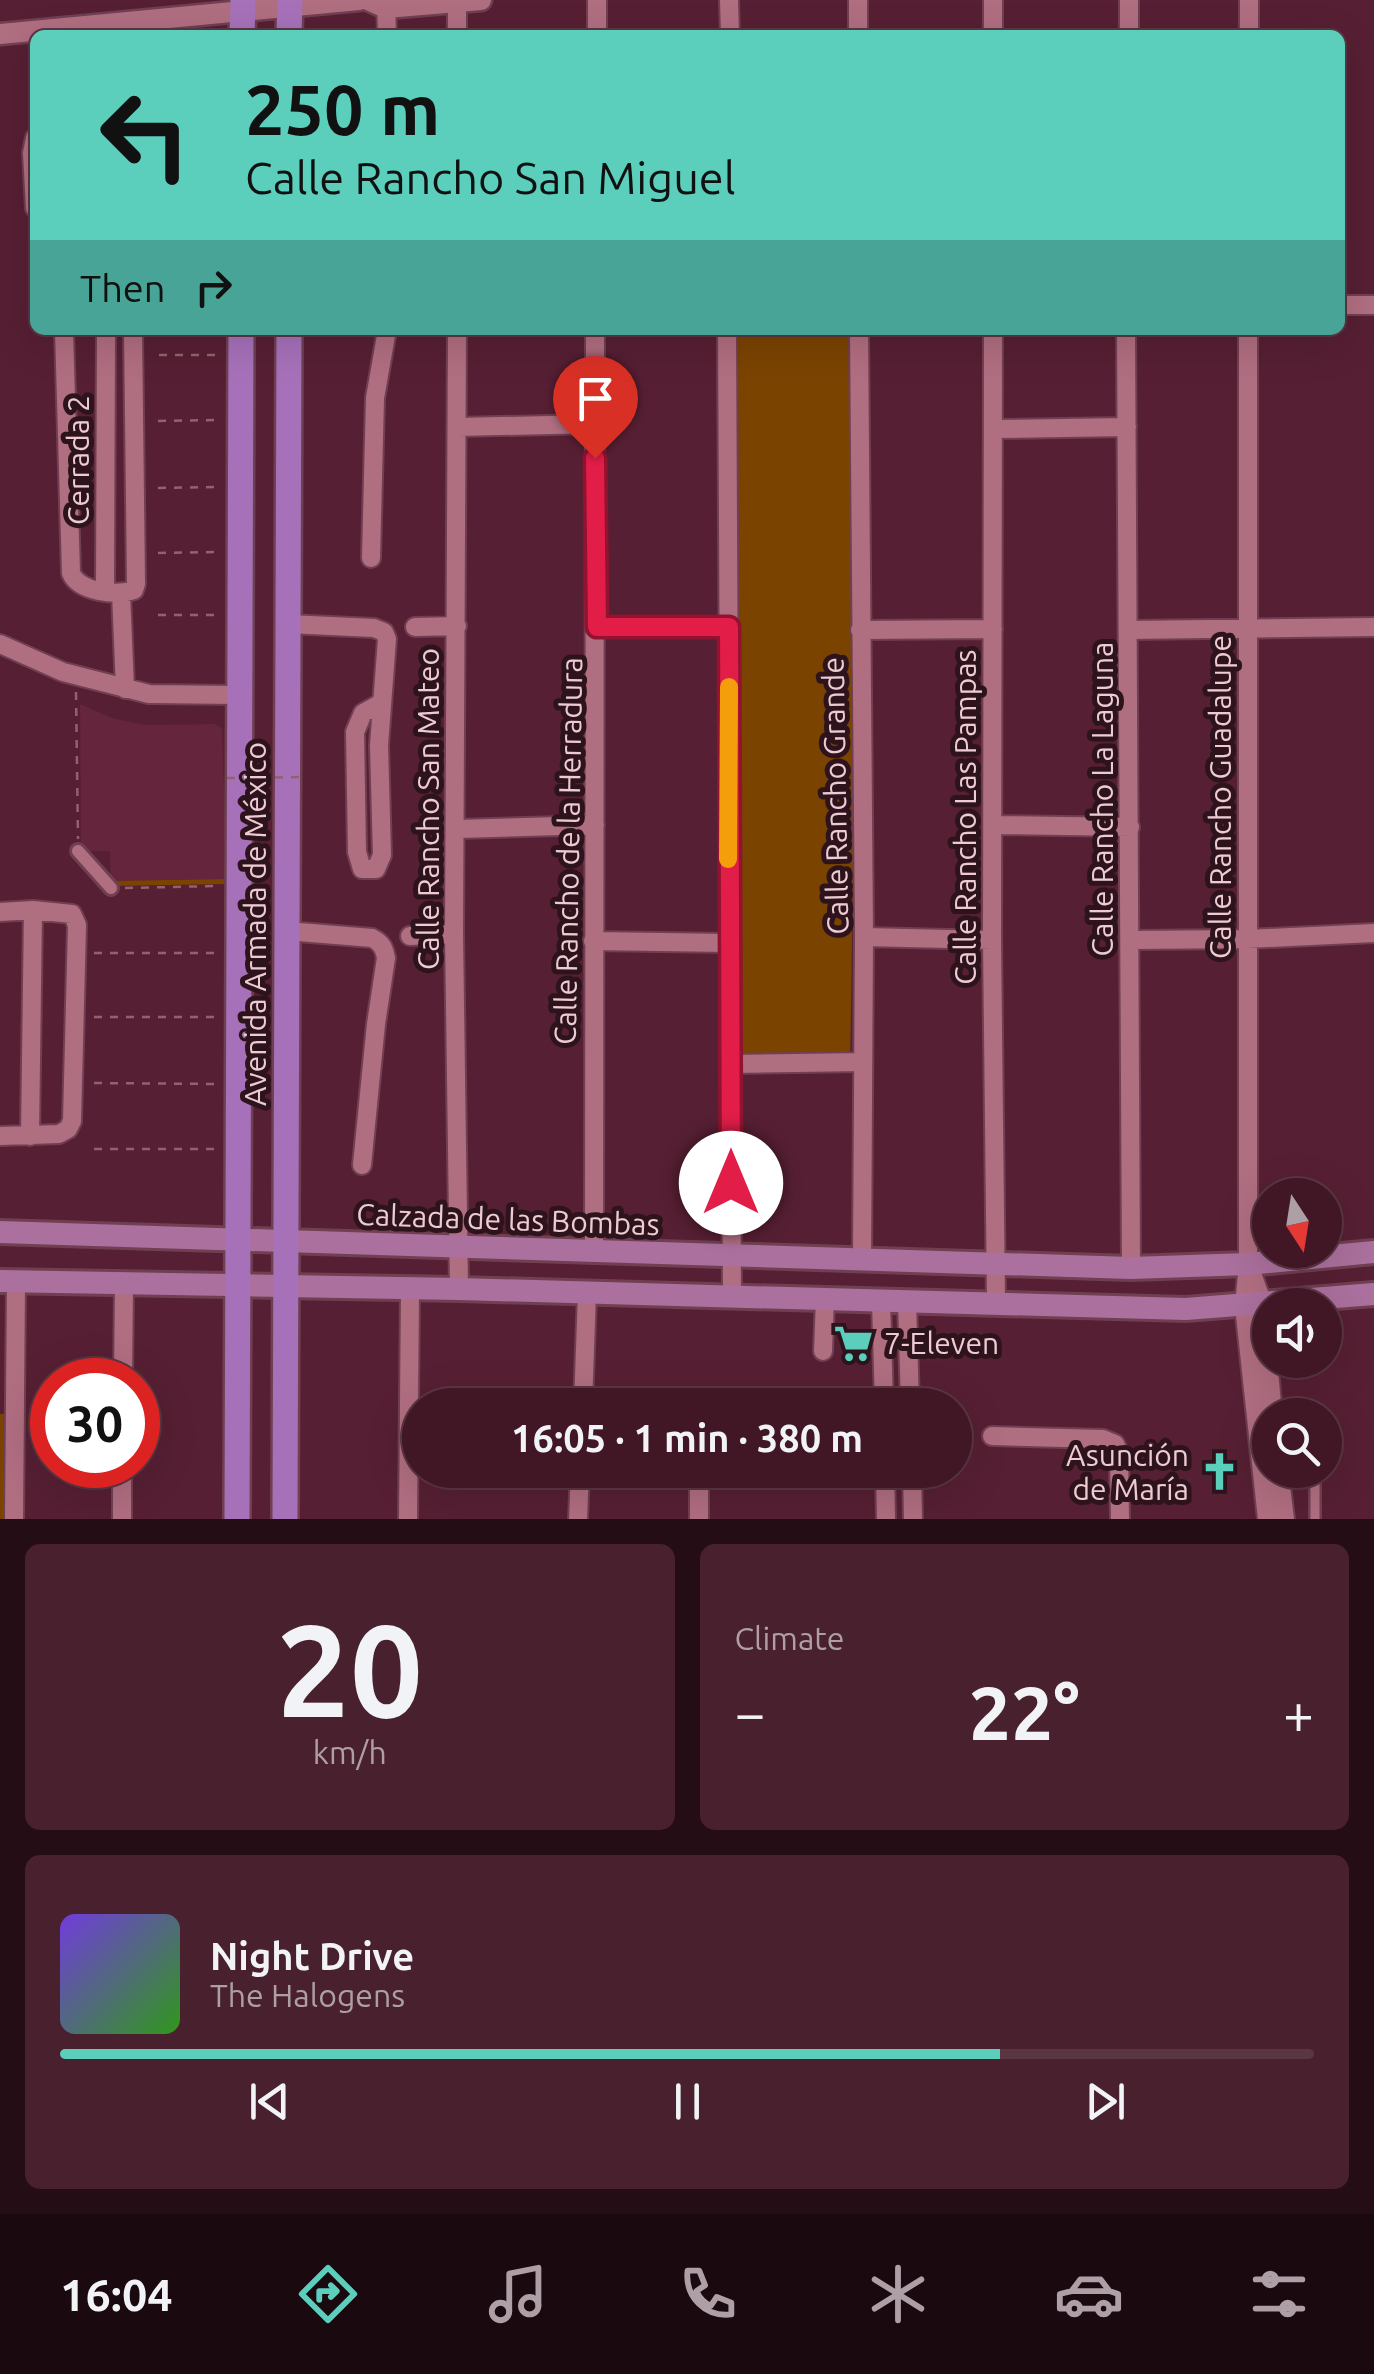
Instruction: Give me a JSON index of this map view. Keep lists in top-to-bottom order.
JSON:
{
  "streets": {
    "main road": ["Avenida Armada de México", "Calzada de las Bombas"],
    "street": [
      "Cerrada 2",
      "Calle Rancho Grande",
      "Calle Rancho Guadalupe",
      "Calle Rancho La Laguna",
      "Calle Rancho San Mateo",
      "Calle Rancho Las Pampas",
      "Calle Rancho de la Herradura"
    ]
  },
  "crossings": [
    ["Calle Rancho Grande", "Calzada de las Bombas"],
    ["Calle Rancho Guadalupe", "Calzada de las Bombas"],
    ["Calle Rancho La Laguna", "Calzada de las Bombas"],
    ["Calle Rancho San Mateo", "Calzada de las Bombas"],
    ["Calle Rancho Las Pampas", "Calzada de las Bombas"],
    ["Calle Rancho de la Herradura", "Calzada de las Bombas"],
    ["Avenida Armada de México", "Calzada de las Bombas"]
  ],
  "places": {
    "supermarket": ["7-Eleven"],
    "church": ["Asunción de María"]
  },
  "north": "bottom",
  "page": {
    "turn": ["250 m", "Calle Rancho San Miguel"],
    "then": "Then",
    "limit": "30",
    "trip": "16:05 · 1 min · 380 m",
    "tile": [
      ["20", "km/h"],
      "Climate"
    ],
    "heat": ["−", "22°", "+"],
    "song": ["Night Drive", "The Halogens"],
    "tabs": "16:04"
  }
}
